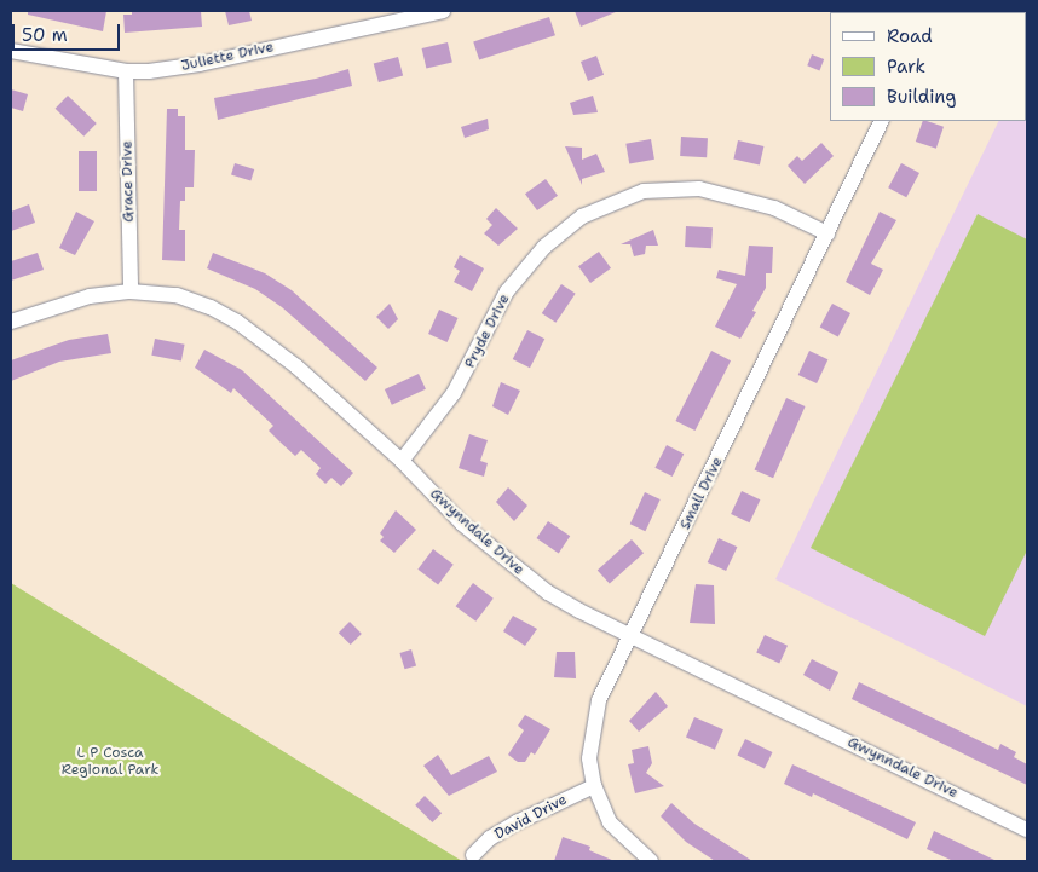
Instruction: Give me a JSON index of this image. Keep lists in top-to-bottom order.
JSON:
{
  "streets": {
    "street": [
      "Juliette Drive",
      "Grace Drive",
      "Pryde Drive",
      "Small Drive",
      "Gwynndale Drive",
      "David Drive"
    ]
  },
  "crossings": [
    ["Juliette Drive", "Grace Drive"],
    ["Grace Drive", "Gwynndale Drive"],
    ["Pryde Drive", "Small Drive"],
    ["Pryde Drive", "Gwynndale Drive"],
    ["Small Drive", "Gwynndale Drive"],
    ["Small Drive", "David Drive"]
  ],
  "parks": ["L P Cosca Regional Park"],
  "legend": ["Road", "Park", "Building"],
  "scale_bar": "50 m"
}
